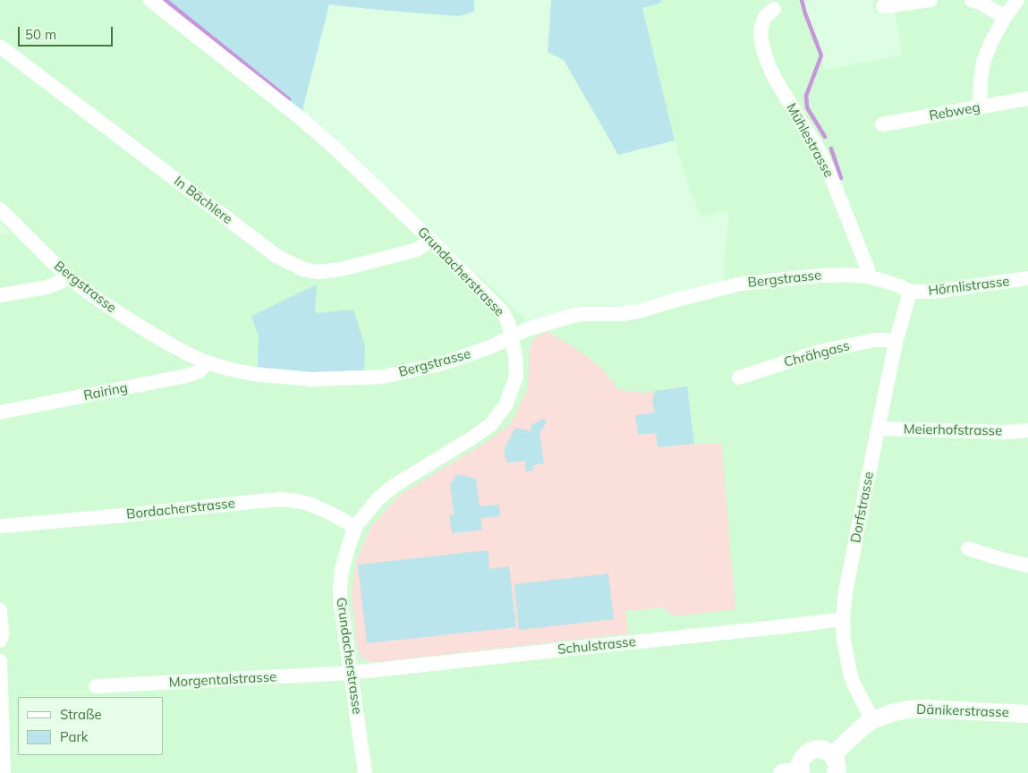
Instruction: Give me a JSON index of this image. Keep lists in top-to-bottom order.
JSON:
{
  "streets": {
    "street": [
      "Rebweg",
      "Mühlestrasse",
      "In Bächlere",
      "Grundacherstrasse",
      "Bergstrasse",
      "Hörnlistrasse",
      "Chrähgass",
      "Rairing",
      "Meierhofstrasse",
      "Dorfstrasse",
      "Bordacherstrasse",
      "Schulstrasse",
      "Morgentalstrasse",
      "Dänikerstrasse"
    ]
  },
  "crossings": [
    ["Mühlestrasse", "Bergstrasse"],
    ["In Bächlere", "Grundacherstrasse"],
    ["Grundacherstrasse", "Bergstrasse"],
    ["Grundacherstrasse", "Bordacherstrasse"],
    ["Grundacherstrasse", "Schulstrasse"],
    ["Grundacherstrasse", "Morgentalstrasse"],
    ["Bergstrasse", "Hörnlistrasse"],
    ["Bergstrasse", "Rairing"],
    ["Bergstrasse", "Dorfstrasse"],
    ["Hörnlistrasse", "Dorfstrasse"],
    ["Chrähgass", "Dorfstrasse"],
    ["Meierhofstrasse", "Dorfstrasse"],
    ["Dorfstrasse", "Schulstrasse"],
    ["Dorfstrasse", "Dänikerstrasse"],
    ["Schulstrasse", "Morgentalstrasse"]
  ],
  "legend": ["Straße", "Park"],
  "scale_bar": "50 m"
}
